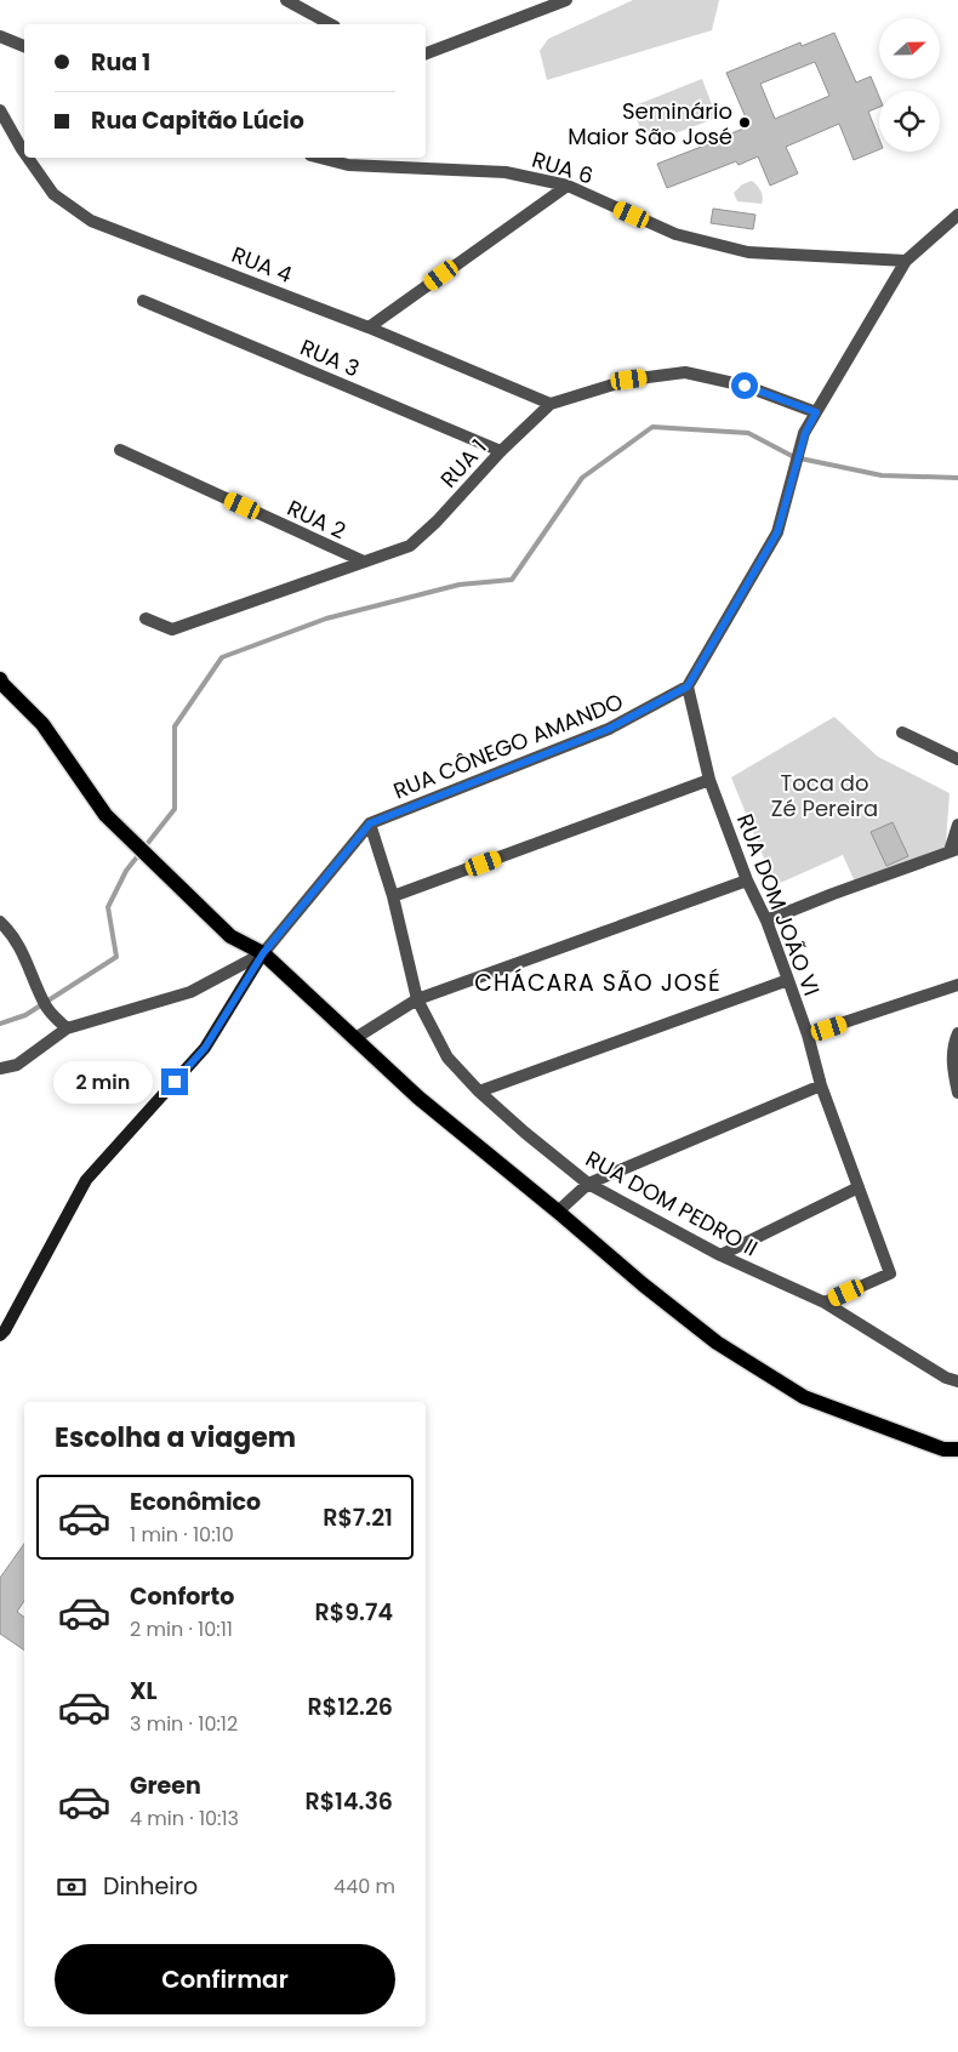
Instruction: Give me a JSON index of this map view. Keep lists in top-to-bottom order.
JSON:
{
  "streets": {
    "street": [
      "RUA 6",
      "RUA 4",
      "RUA 3",
      "RUA 1",
      "RUA 2",
      "RUA CÔNEGO AMANDO",
      "RUA DOM JOÃO VI",
      "RUA DOM PEDRO II"
    ]
  },
  "crossings": [
    ["RUA 4", "RUA 1"],
    ["RUA 3", "RUA 1"],
    ["RUA 1", "RUA 2"],
    ["RUA CÔNEGO AMANDO", "RUA DOM JOÃO VI"],
    ["RUA CÔNEGO AMANDO", "RUA DOM PEDRO II"],
    ["RUA DOM JOÃO VI", "RUA DOM PEDRO II"]
  ],
  "districts": ["CHÁCARA SÃO JOSÉ"],
  "parks": ["Toca do Zé Pereira"],
  "places": ["Seminário Maior São José"],
  "north": "right",
  "page": {
    "banner": ["Rua 1", "Rua Capitão Lúcio"],
    "bubble": "2 min",
    "heading": "Escolha a viagem",
    "list": [
      {
        "name": "Econômico",
        "note": "1 min · 10:10",
        "value": "R$7.21"
      },
      {
        "name": "Conforto",
        "note": "2 min · 10:11",
        "value": "R$9.74"
      },
      {
        "name": "XL",
        "note": "3 min · 10:12",
        "value": "R$12.26"
      },
      {
        "name": "Green",
        "note": "4 min · 10:13",
        "value": "R$14.36"
      }
    ],
    "pay": ["Dinheiro", "440 m"],
    "buttons": "Confirmar"
  }
}
